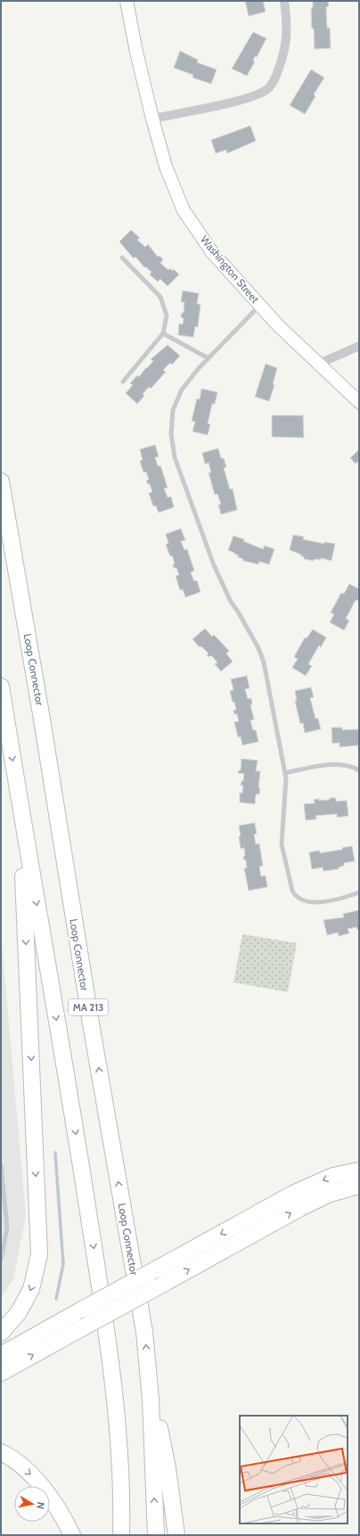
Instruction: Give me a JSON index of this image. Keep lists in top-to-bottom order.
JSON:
{
  "streets": {
    "highway": ["Loop Connector", "MA 213"],
    "street": ["Washington Street"]
  },
  "north": "right"
}
